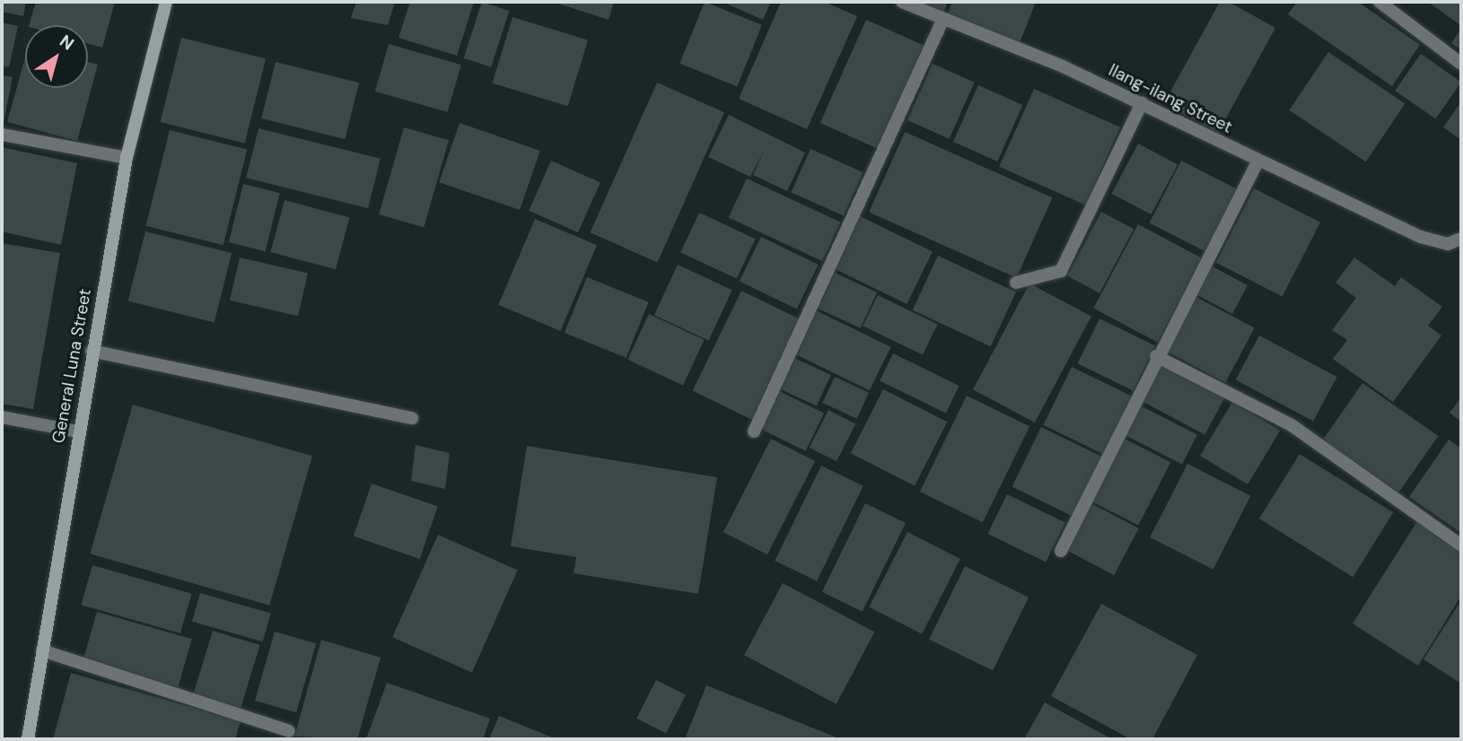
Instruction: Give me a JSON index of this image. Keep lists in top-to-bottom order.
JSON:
{
  "streets": {
    "main road": ["General Luna Street"],
    "street": ["Ilang-ilang Street"]
  },
  "north": "top right"
}
